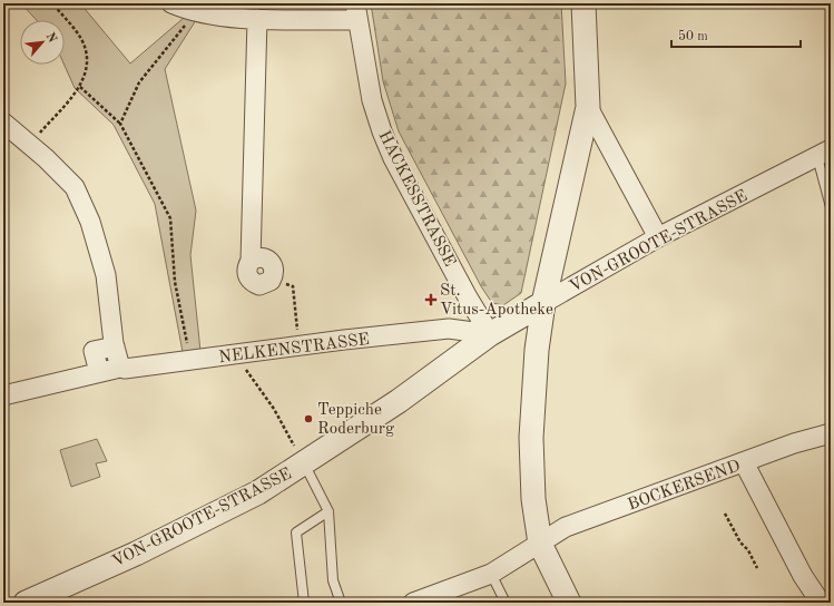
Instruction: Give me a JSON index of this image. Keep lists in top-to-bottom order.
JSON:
{
  "streets": {
    "street": [
      "HACKESSTRASSE",
      "VON-GROOTE-STRASSE",
      "NELKENSTRASSE",
      "BOCKERSEND"
    ]
  },
  "crossings": [
    ["HACKESSTRASSE", "VON-GROOTE-STRASSE"],
    ["HACKESSTRASSE", "NELKENSTRASSE"],
    ["VON-GROOTE-STRASSE", "NELKENSTRASSE"]
  ],
  "places": {
    "health": ["St. Vitus-Apotheke"],
    "other": ["Teppiche Roderburg"]
  },
  "scale_bar": "50 m",
  "north": "top right"
}
